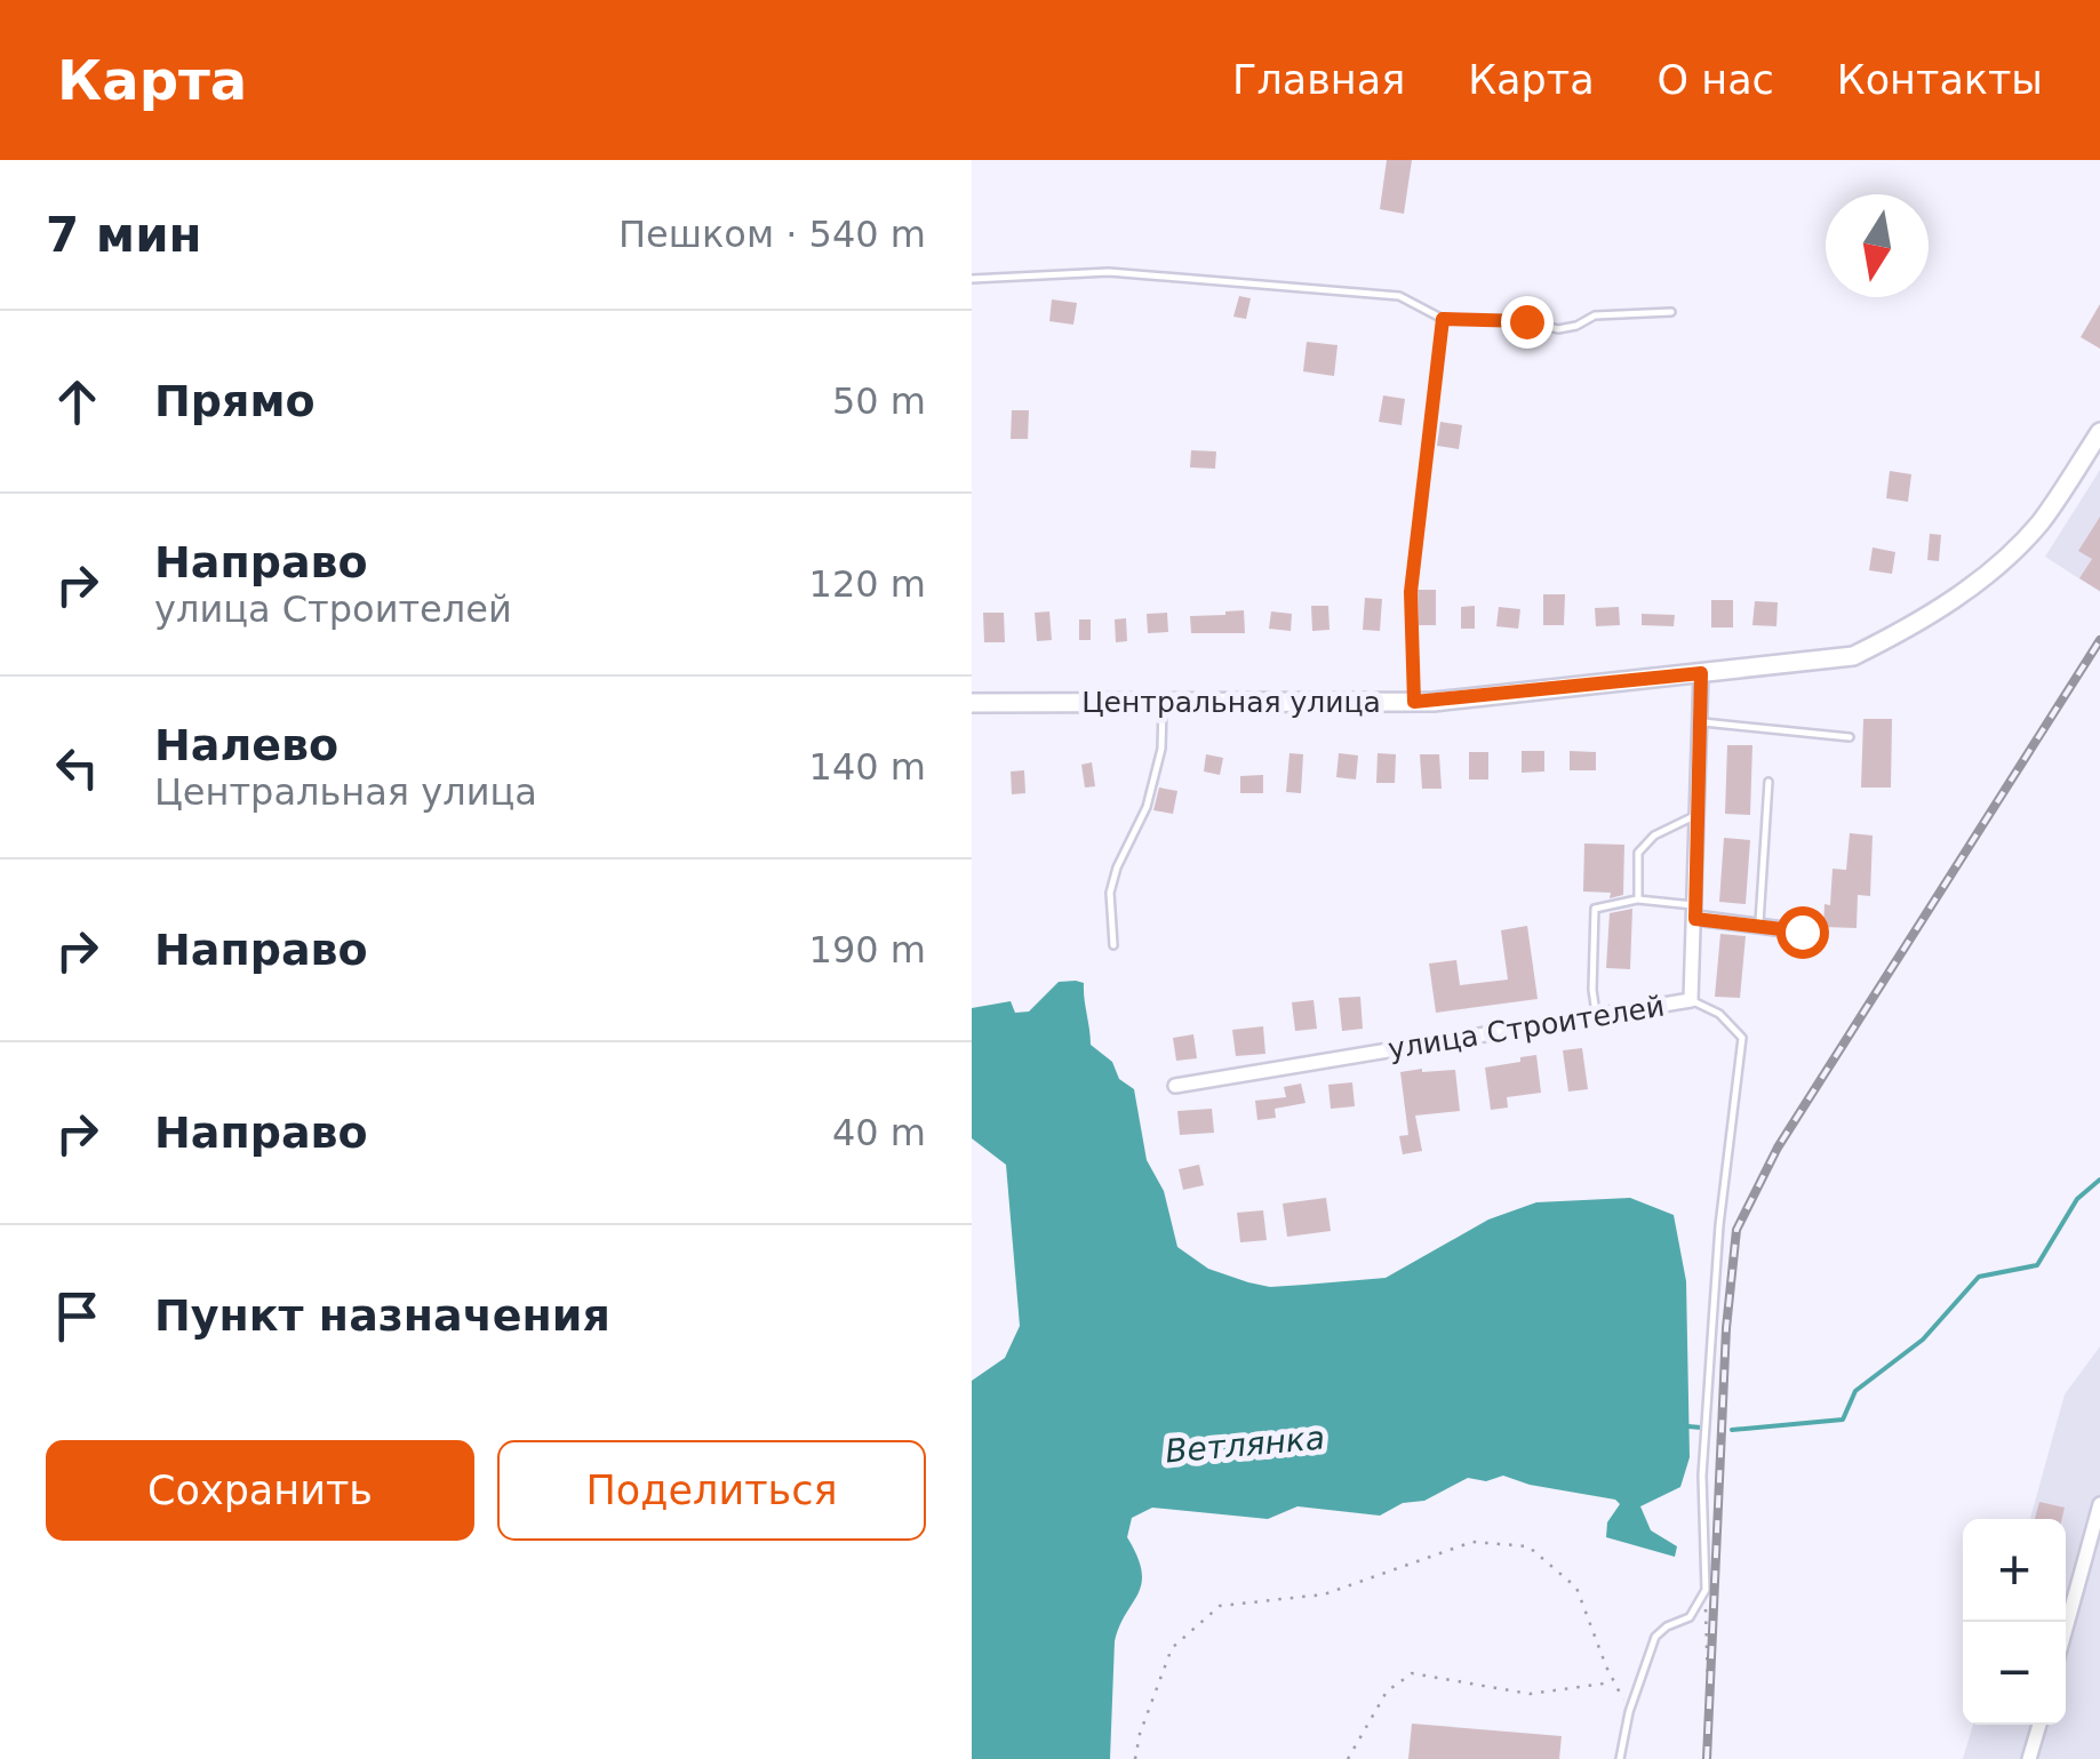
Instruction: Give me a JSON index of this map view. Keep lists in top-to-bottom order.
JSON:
{
  "streets": {
    "main road": ["Центральная улица"],
    "street": ["улица Строителей"]
  },
  "crossings": [
    ["Центральная улица", "улица Строителей"]
  ],
  "water": ["Ветлянка"],
  "north": "bottom",
  "page": {
    "header": "Карта",
    "nav": [
      "Главная",
      "Карта",
      "О нас",
      "Контакты"
    ],
    "heading": ["7 мин", "Пешком · 540 m"],
    "list": [
      ["Прямо", "50 m"],
      ["Направо", "улица Строителей", "120 m"],
      ["Налево", "Центральная улица", "140 m"],
      ["Направо", "190 m"],
      ["Направо", "40 m"],
      "Пункт назначения"
    ],
    "buttons": ["Сохранить", "Поделиться"],
    "map_buttons": ["+", "−"]
  }
}
